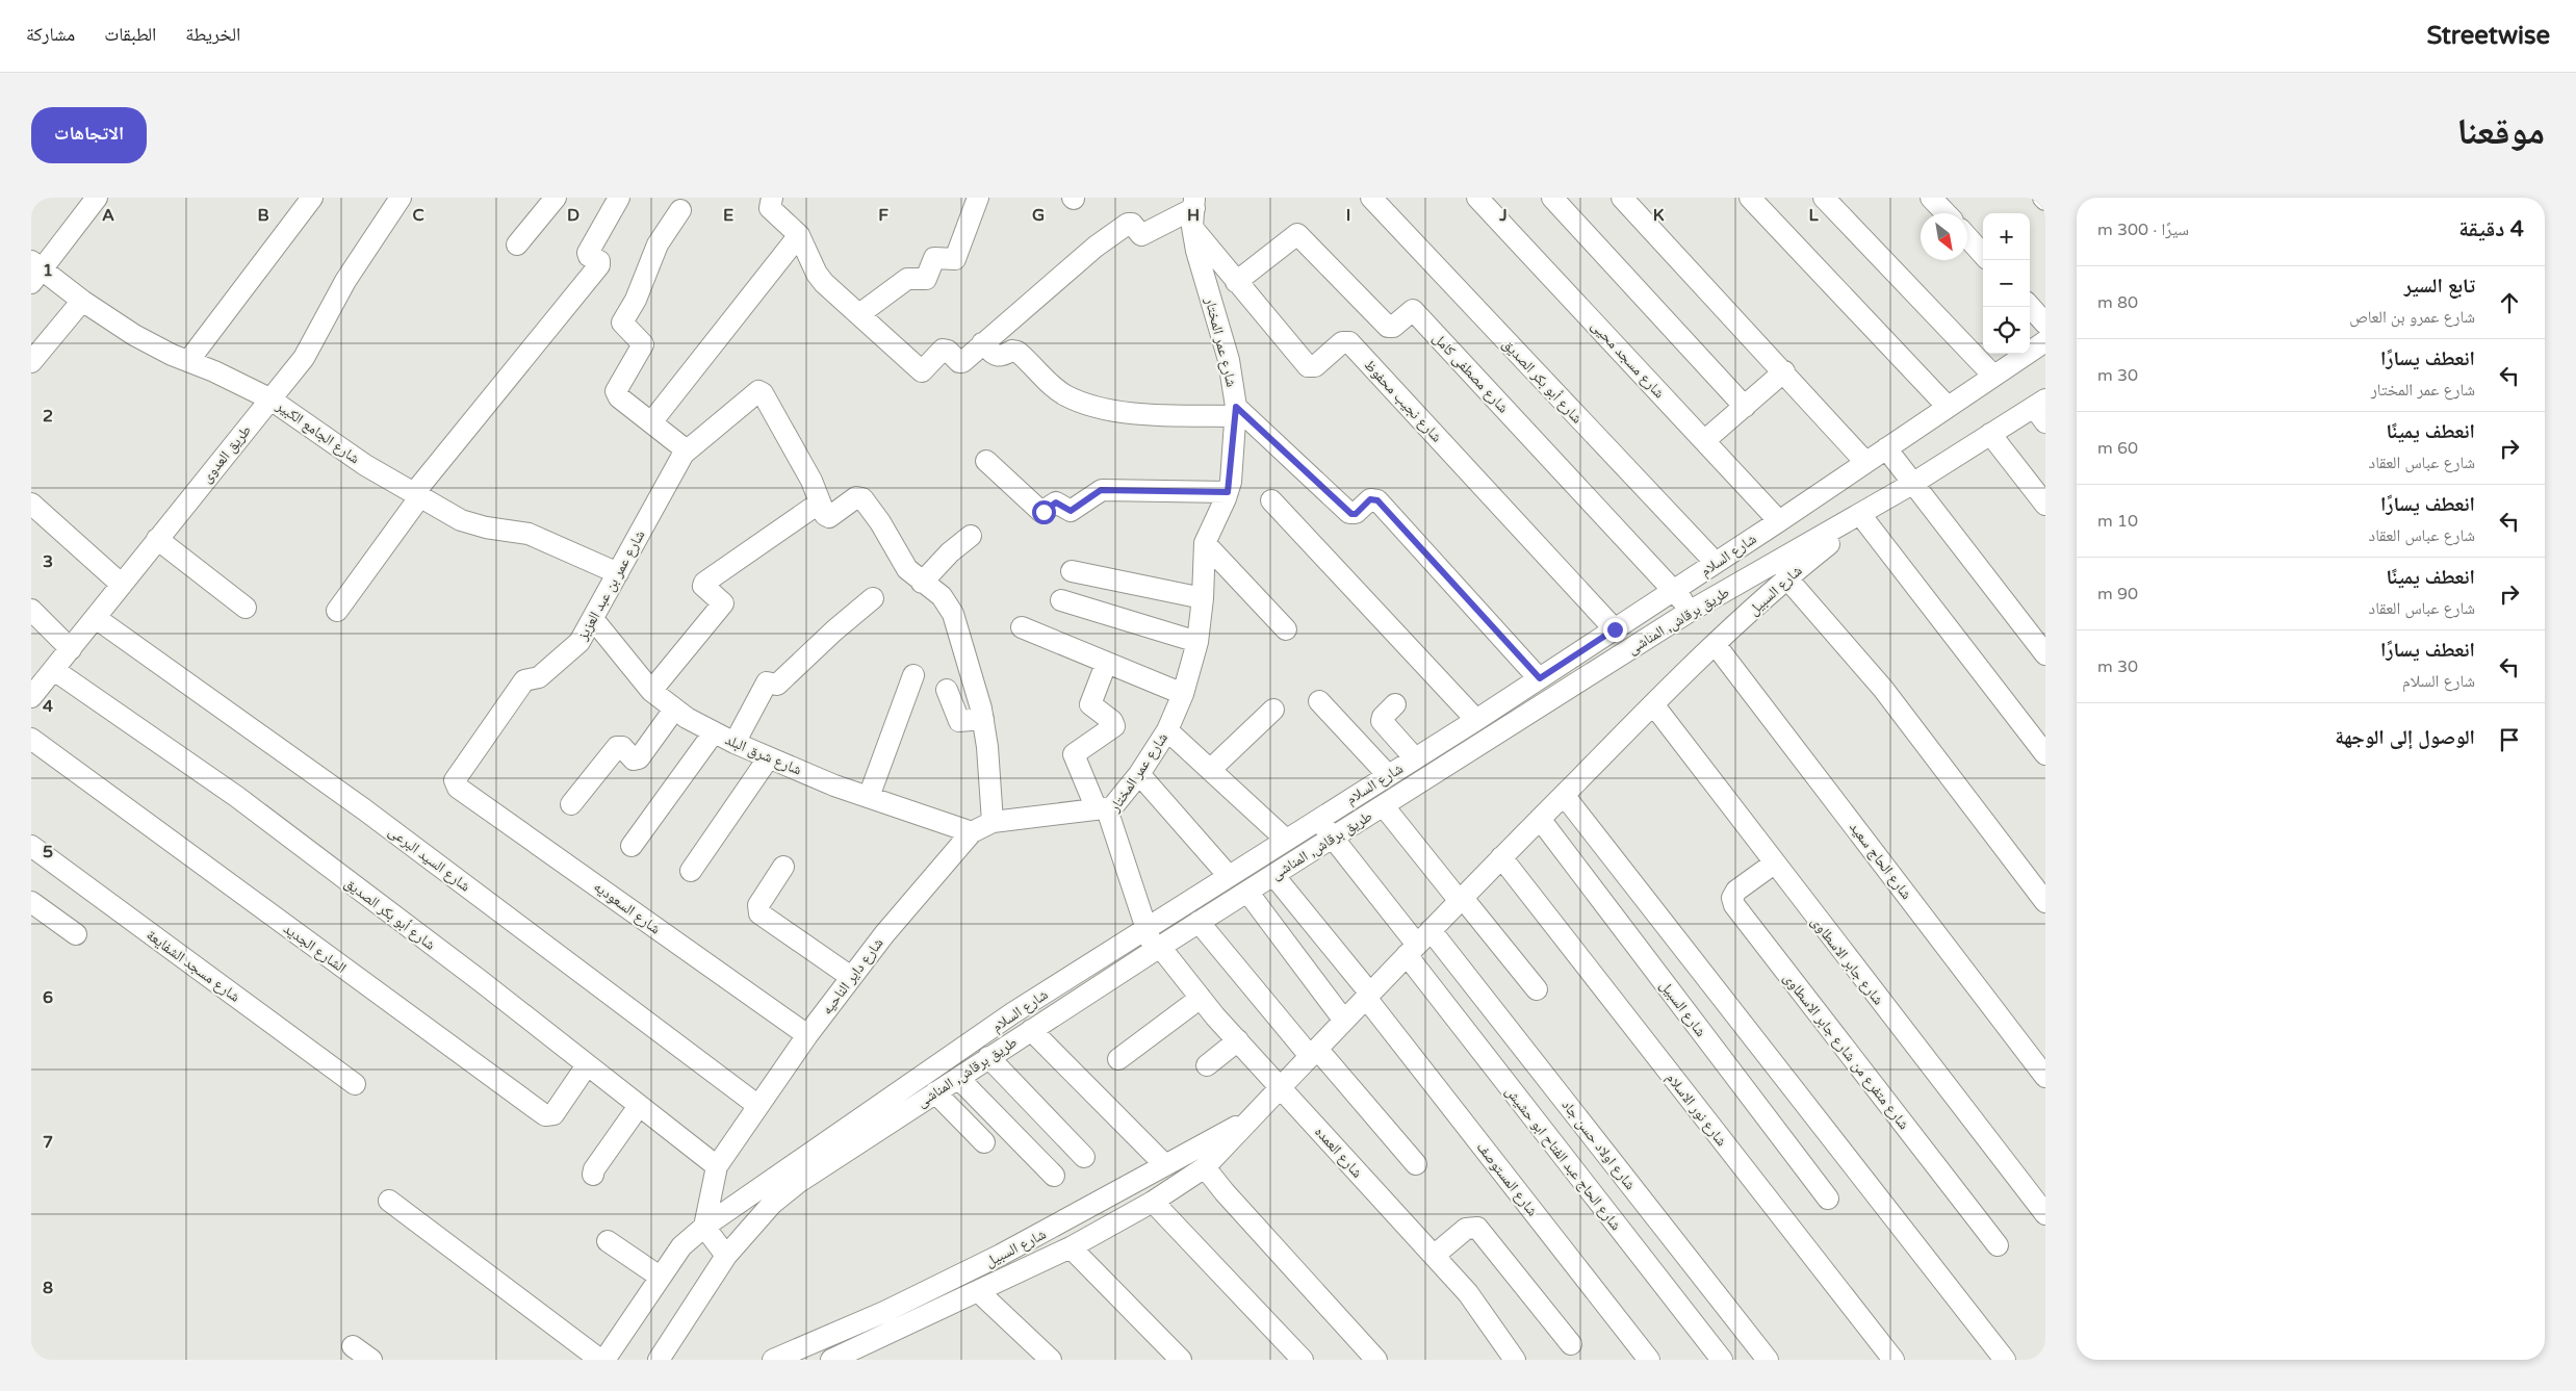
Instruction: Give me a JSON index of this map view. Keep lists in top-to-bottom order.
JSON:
{
  "streets": {
    "street": [
      "شارع عمر المختار",
      "شارع مسجد محيى",
      "شارع مصطفى كامل",
      "شارع أبو بكر الصديق",
      "شارع نجيب محفوظ",
      "شارع الجامع الكبير",
      "طريق العدوى",
      "شارع السلام",
      "شارع عمر بن عبد العزيز",
      "شارع السبيل",
      "طريق برقاش, المناشى",
      "شارع شرق البلد",
      "شارع السيد البرعى",
      "شارع الحاج سعيد",
      "شارع السعوديه",
      "الشارع الجديد",
      "شارع جابر الاسطاوى",
      "شارع مسجد الشفايعة",
      "شارع داير الناحيه",
      "شارع متفرع من شارع جابر الاسطاوى",
      "شارع نور الاسلام",
      "شارع اولاد حسن جاد",
      "شارع العمده",
      "شارع الحاج عبد الفتاح ابو حشيش",
      "شارع المستوصف"
    ]
  },
  "crossings": [
    ["شارع عمر المختار", "شارع نجيب محفوظ"],
    ["شارع عمر المختار", "شارع السلام"],
    ["شارع عمر المختار", "طريق برقاش, المناشى"],
    ["شارع عمر المختار", "شارع داير الناحيه"],
    ["شارع عمر المختار", "شارع العمده"],
    ["شارع مسجد محيى", "شارع السلام"],
    ["شارع مصطفى كامل", "شارع نجيب محفوظ"],
    ["شارع مصطفى كامل", "شارع السلام"],
    ["شارع مصطفى كامل", "طريق برقاش, المناشى"],
    ["شارع أبو بكر الصديق", "طريق العدوى"],
    ["شارع أبو بكر الصديق", "شارع السلام"],
    ["شارع أبو بكر الصديق", "الشارع الجديد"],
    ["شارع أبو بكر الصديق", "شارع داير الناحيه"],
    ["شارع نجيب محفوظ", "شارع السلام"],
    ["شارع الجامع الكبير", "طريق العدوى"],
    ["شارع الجامع الكبير", "شارع عمر بن عبد العزيز"],
    ["طريق العدوى", "شارع السيد البرعى"],
    ["شارع السلام", "شارع داير الناحيه"],
    ["شارع عمر بن عبد العزيز", "شارع شرق البلد"],
    ["شارع عمر بن عبد العزيز", "شارع السعوديه"],
    ["شارع السبيل", "طريق برقاش, المناشى"],
    ["شارع السبيل", "شارع الحاج سعيد"],
    ["شارع السبيل", "شارع جابر الاسطاوى"],
    ["شارع السبيل", "شارع نور الاسلام"],
    ["شارع السبيل", "شارع اولاد حسن جاد"],
    ["شارع السبيل", "شارع العمده"],
    ["شارع السبيل", "شارع الحاج عبد الفتاح ابو حشيش"],
    ["شارع السبيل", "شارع المستوصف"],
    ["طريق برقاش, المناشى", "شارع العمده"],
    ["طريق برقاش, المناشى", "شارع المستوصف"],
    ["شارع شرق البلد", "شارع داير الناحيه"],
    ["شارع السيد البرعى", "شارع داير الناحيه"],
    ["شارع السعوديه", "شارع داير الناحيه"],
    ["شارع جابر الاسطاوى", "شارع متفرع من شارع جابر الاسطاوى"],
    ["شارع اولاد حسن جاد", "شارع الحاج عبد الفتاح ابو حشيش"]
  ],
  "north": "bottom right",
  "page": {
    "header": "Streetwise",
    "nav": ["الخريطة", "الطبقات", "مشاركة"],
    "title": "موقعنا",
    "buttons": "الاتجاهات",
    "heading": ["4 دقيقة", "سيرًا · 300 m"],
    "map_buttons": ["+", "−"],
    "list": [
      ["تابع السير", "شارع عمرو بن العاص", "80 m"],
      ["انعطف يسارًا", "شارع عمر المختار", "30 m"],
      ["انعطف يمينًا", "شارع عباس العقاد", "60 m"],
      ["انعطف يسارًا", "شارع عباس العقاد", "10 m"],
      ["انعطف يمينًا", "شارع عباس العقاد", "90 m"],
      ["انعطف يسارًا", "شارع السلام", "30 m"],
      "الوصول إلى الوجهة"
    ]
  },
  "grid": {
    "columns": [
      "A",
      "B",
      "C",
      "D",
      "E",
      "F",
      "G",
      "H",
      "I",
      "J",
      "K",
      "L"
    ],
    "rows": [
      "1",
      "2",
      "3",
      "4",
      "5",
      "6",
      "7",
      "8"
    ]
  }
}
